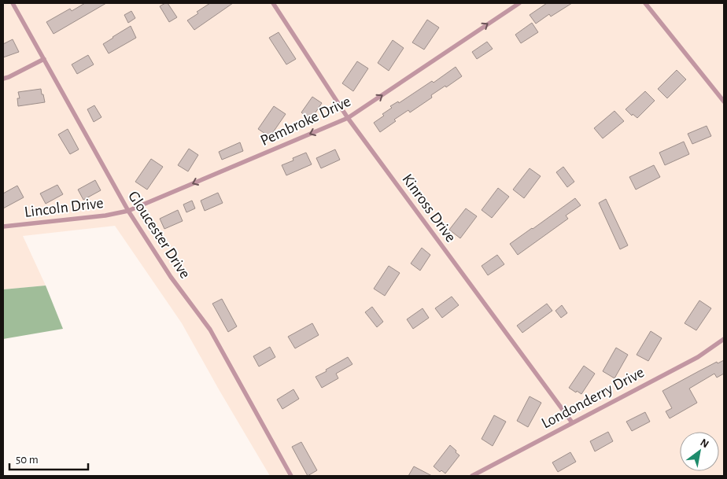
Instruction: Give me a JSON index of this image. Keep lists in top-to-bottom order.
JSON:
{
  "streets": {
    "lane": [
      "Pembroke Drive",
      "Lincoln Drive",
      "Kinross Drive",
      "Gloucester Drive",
      "Londonderry Drive"
    ]
  },
  "crossings": [
    ["Pembroke Drive", "Lincoln Drive"],
    ["Pembroke Drive", "Kinross Drive"],
    ["Pembroke Drive", "Gloucester Drive"],
    ["Lincoln Drive", "Gloucester Drive"],
    ["Kinross Drive", "Londonderry Drive"]
  ],
  "scale_bar": "50 m",
  "north": "top right"
}
